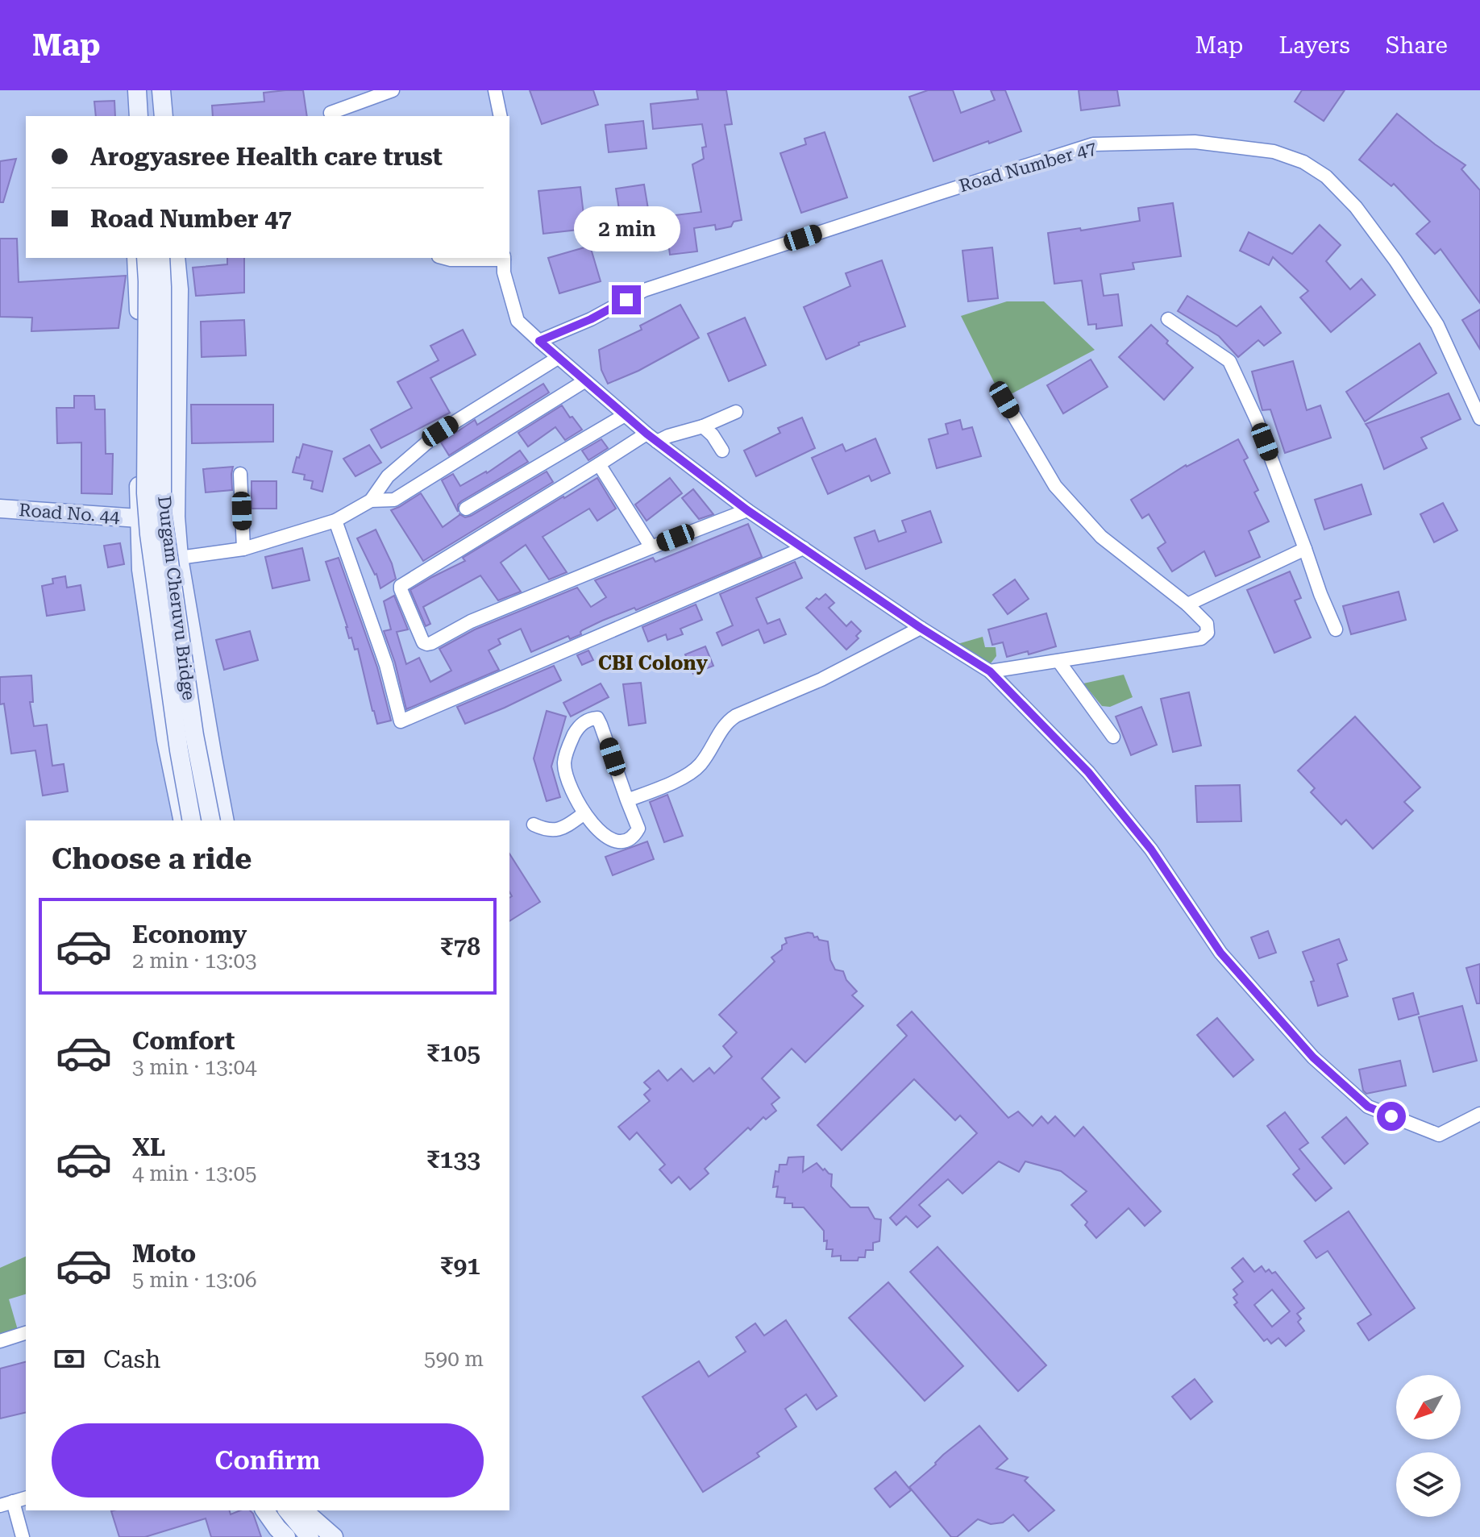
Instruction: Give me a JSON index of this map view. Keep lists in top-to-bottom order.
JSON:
{
  "streets": {
    "main road": ["Road No. 44", "Durgam Cheruvu Bridge"],
    "street": ["Road Number 47"]
  },
  "districts": ["CBI Colony"],
  "north": "bottom left",
  "page": {
    "header": "Map",
    "nav": ["Map", "Layers", "Share"],
    "banner": ["Arogyasree Health care trust", "Road Number 47"],
    "bubble": "2 min",
    "heading": "Choose a ride",
    "list": [
      {
        "name": "Economy",
        "note": "2 min · 13:03",
        "value": "₹78"
      },
      {
        "name": "Comfort",
        "note": "3 min · 13:04",
        "value": "₹105"
      },
      {
        "name": "XL",
        "note": "4 min · 13:05",
        "value": "₹133"
      },
      {
        "name": "Moto",
        "note": "5 min · 13:06",
        "value": "₹91"
      }
    ],
    "pay": ["Cash", "590 m"],
    "buttons": "Confirm"
  }
}
